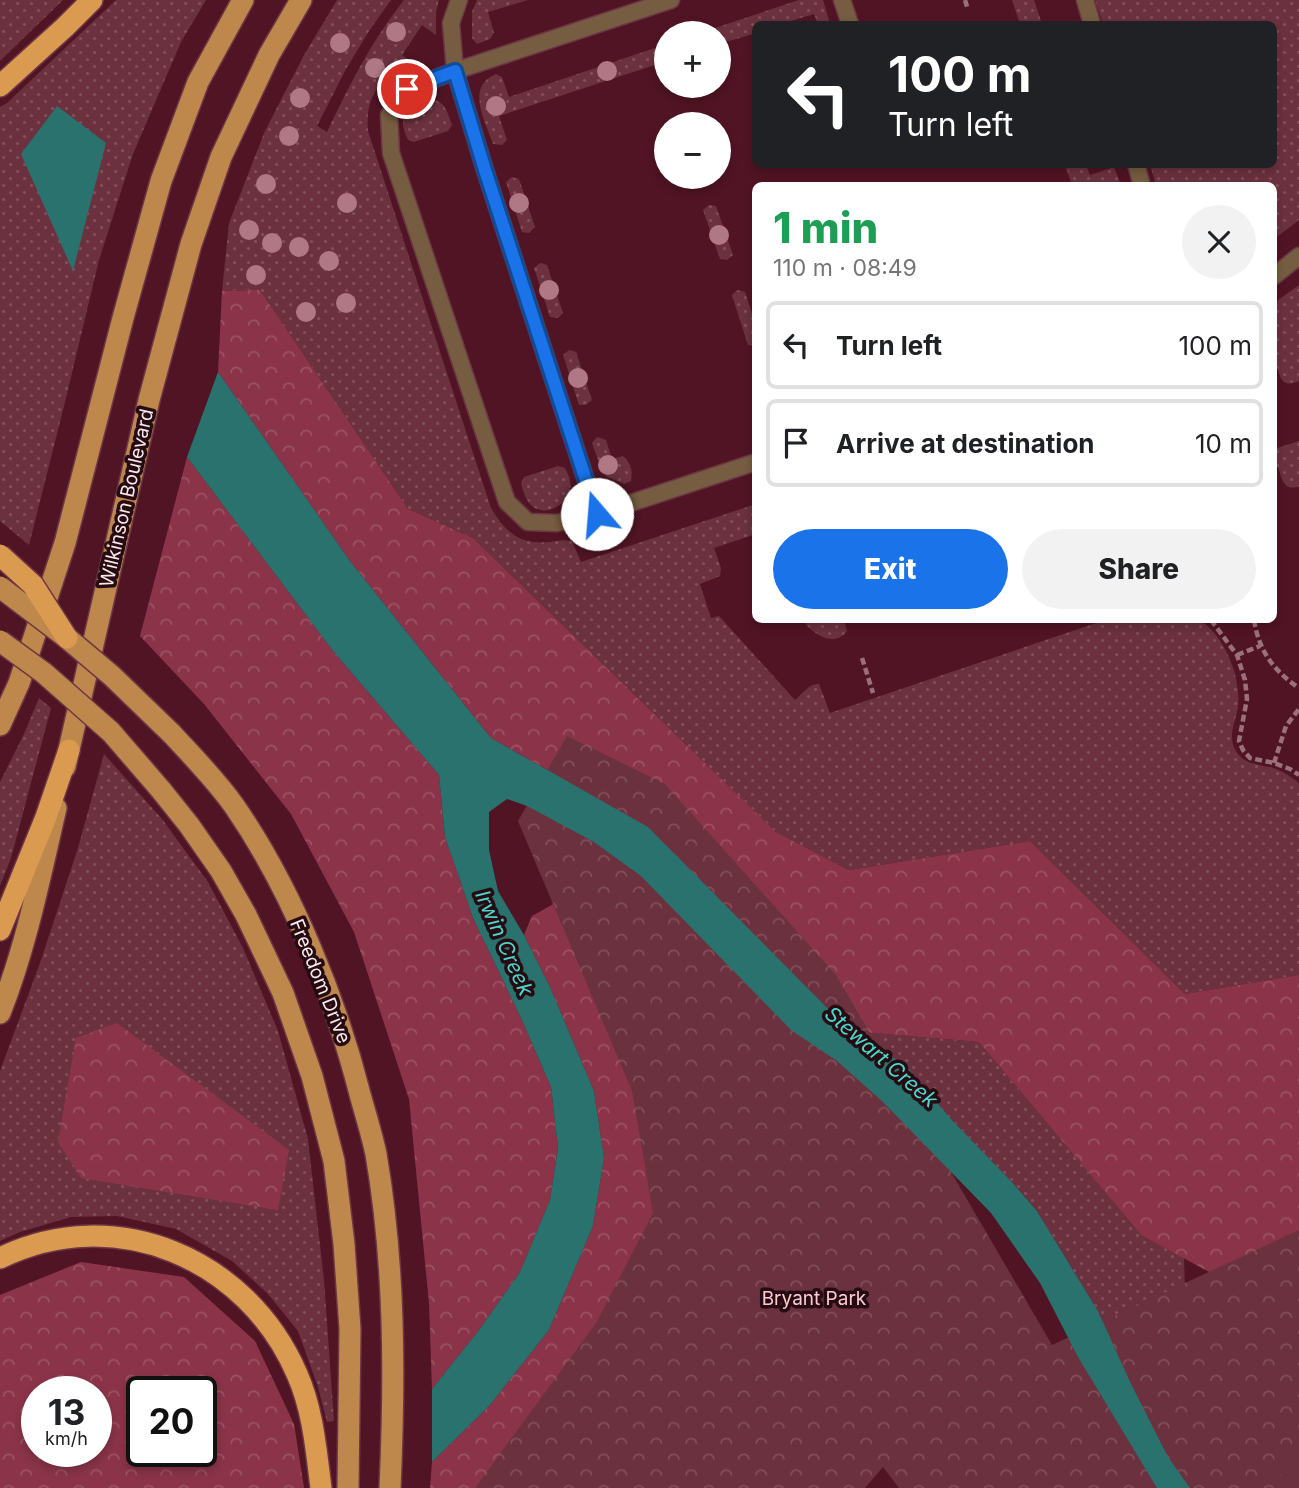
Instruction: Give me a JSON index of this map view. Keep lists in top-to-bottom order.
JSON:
{
  "streets": {
    "main road": ["Wilkinson Boulevard", "Freedom Drive"]
  },
  "water": ["Irwin Creek", "Stewart Creek"],
  "parks": ["Bryant Park"],
  "page": {
    "map_buttons": ["+", "−"],
    "turn": ["100 m", "Turn left"],
    "heading": ["1 min", "110 m · 08:49"],
    "list": [
      {
        "name": "Turn left",
        "value": "100 m"
      },
      {
        "name": "Arrive at destination",
        "value": "10 m"
      }
    ],
    "buttons": ["Exit", "Share"],
    "speed": "13 km/h",
    "limit": "20"
  }
}
